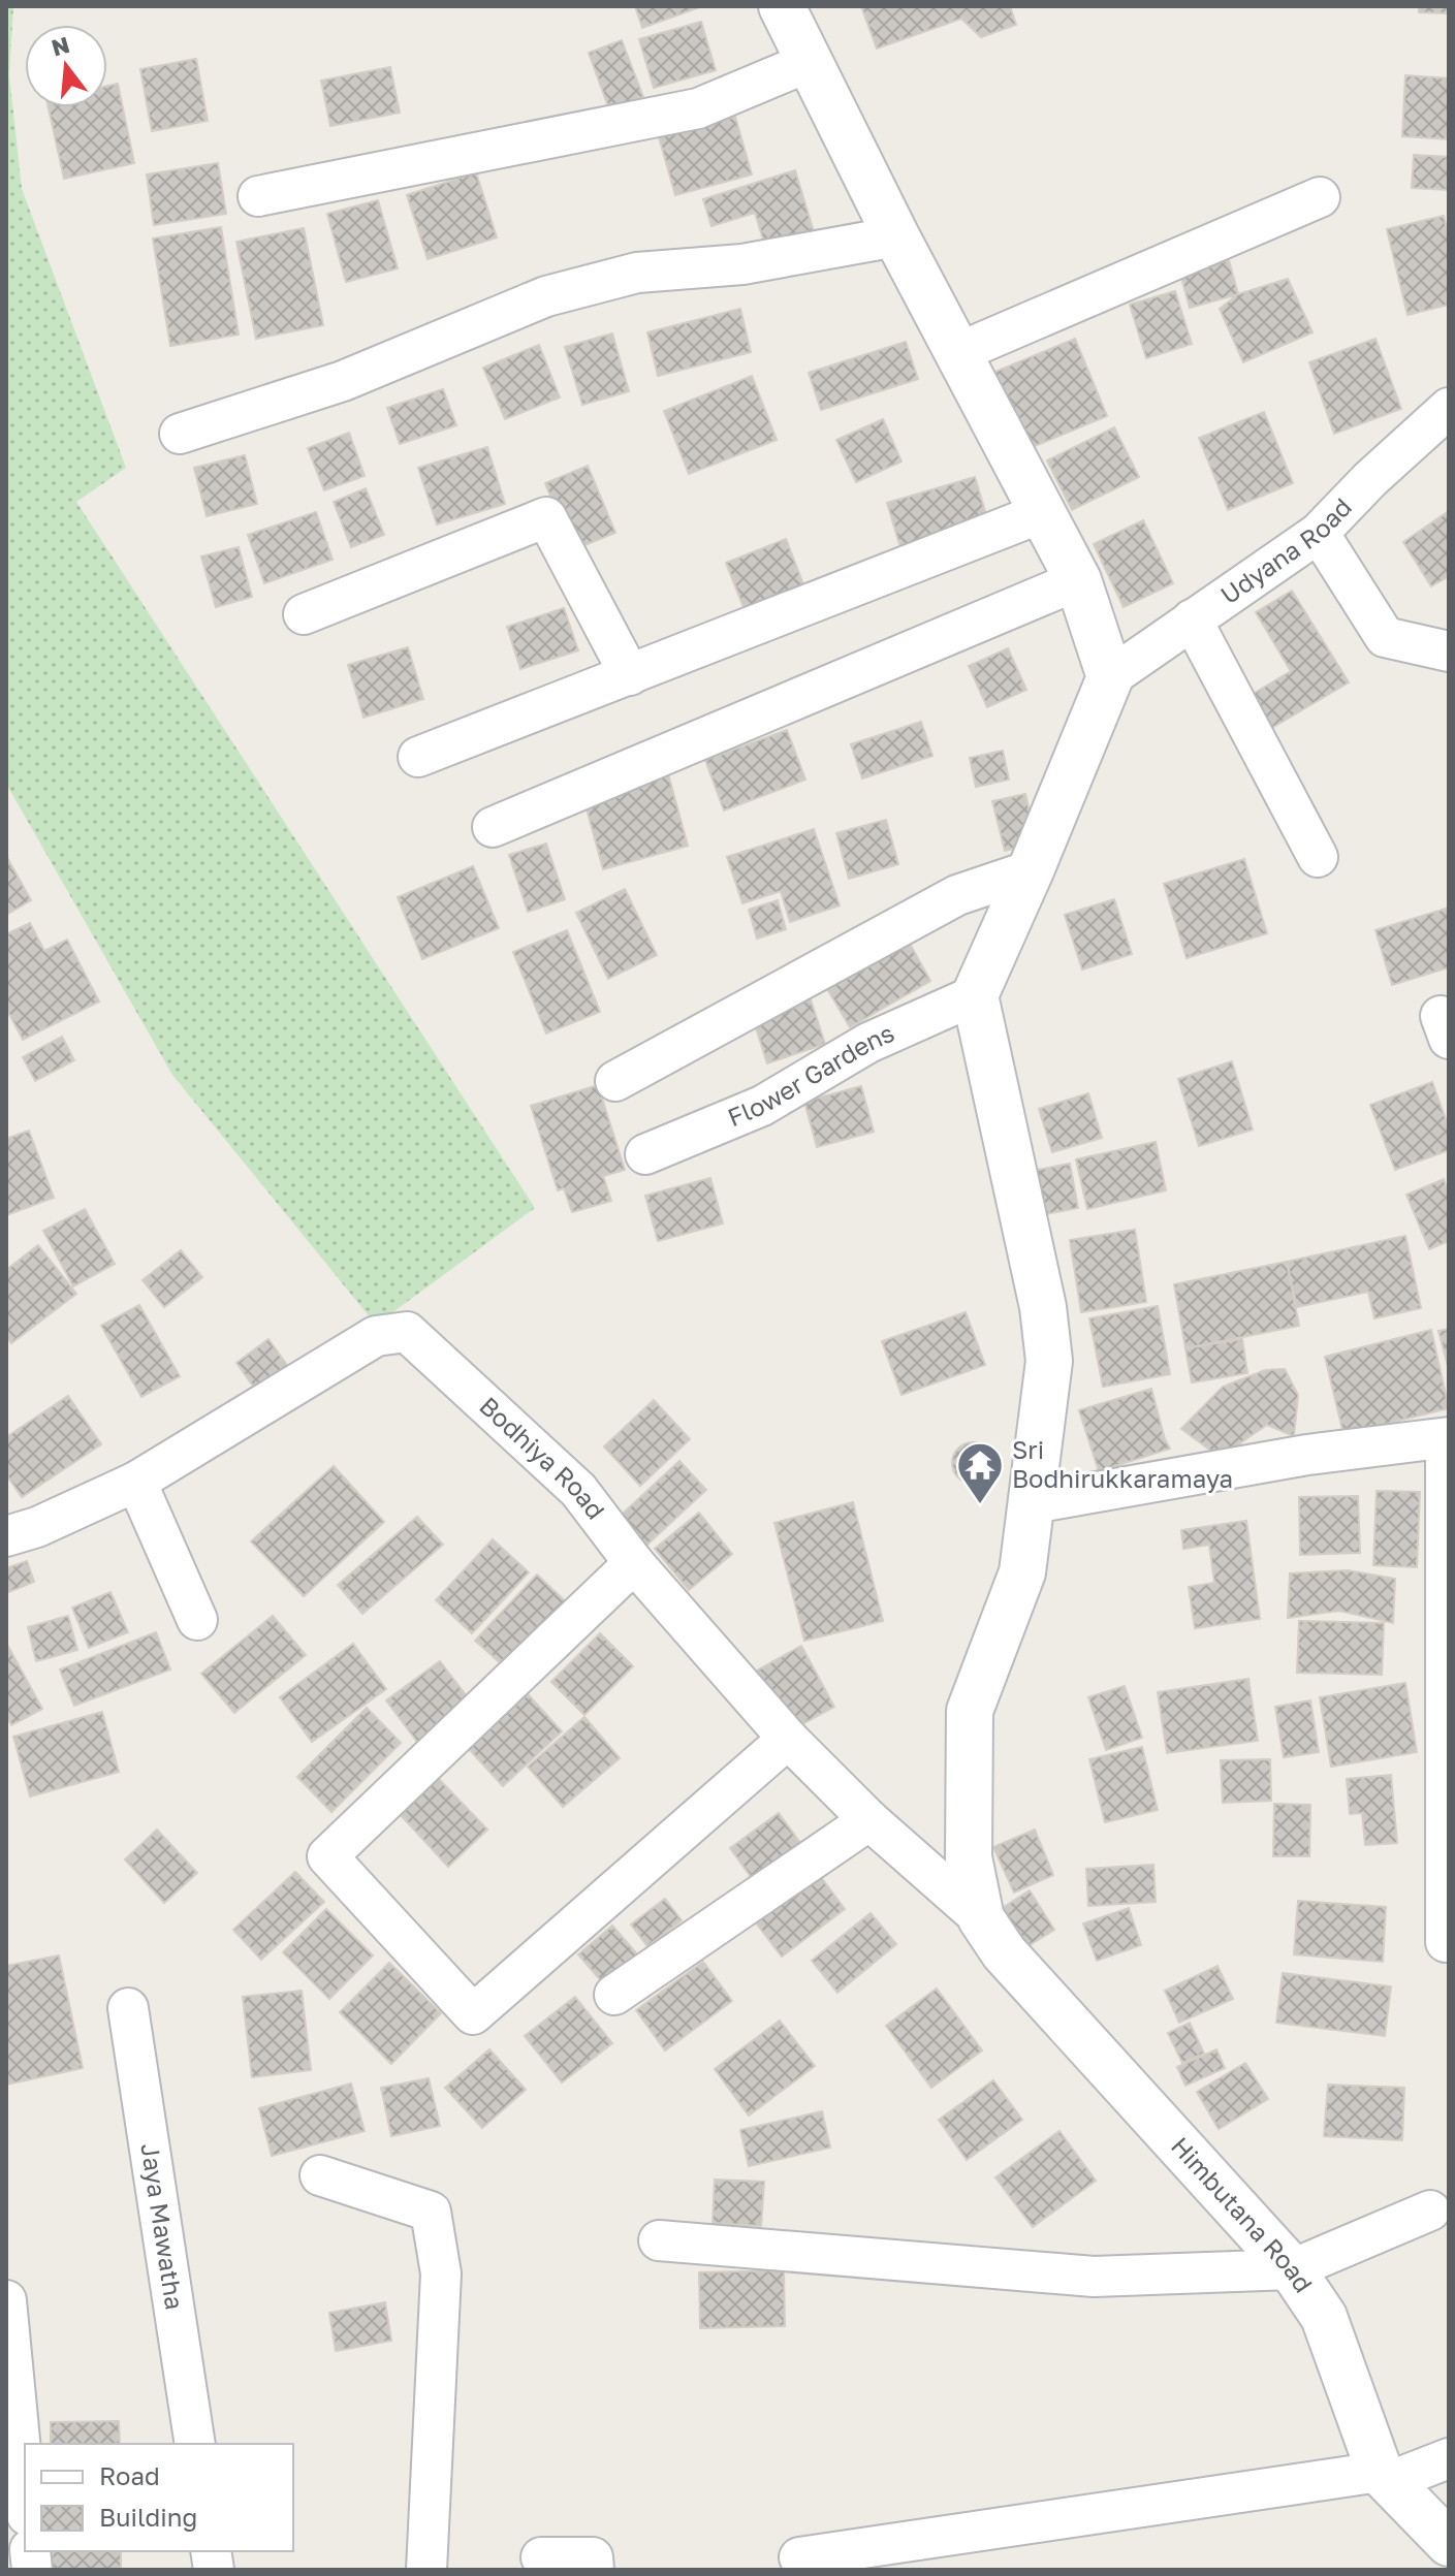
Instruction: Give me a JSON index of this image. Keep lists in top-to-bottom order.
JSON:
{
  "streets": {
    "street": [
      "Udyana Road",
      "Flower Gardens",
      "Bodhiya Road",
      "Himbutana Road",
      "Jaya Mawatha"
    ]
  },
  "crossings": [
    ["Bodhiya Road", "Himbutana Road"]
  ],
  "places": {
    "temple": ["Sri Bodhirukkaramaya"]
  },
  "legend": ["Road", "Building"],
  "north": "top"
}
